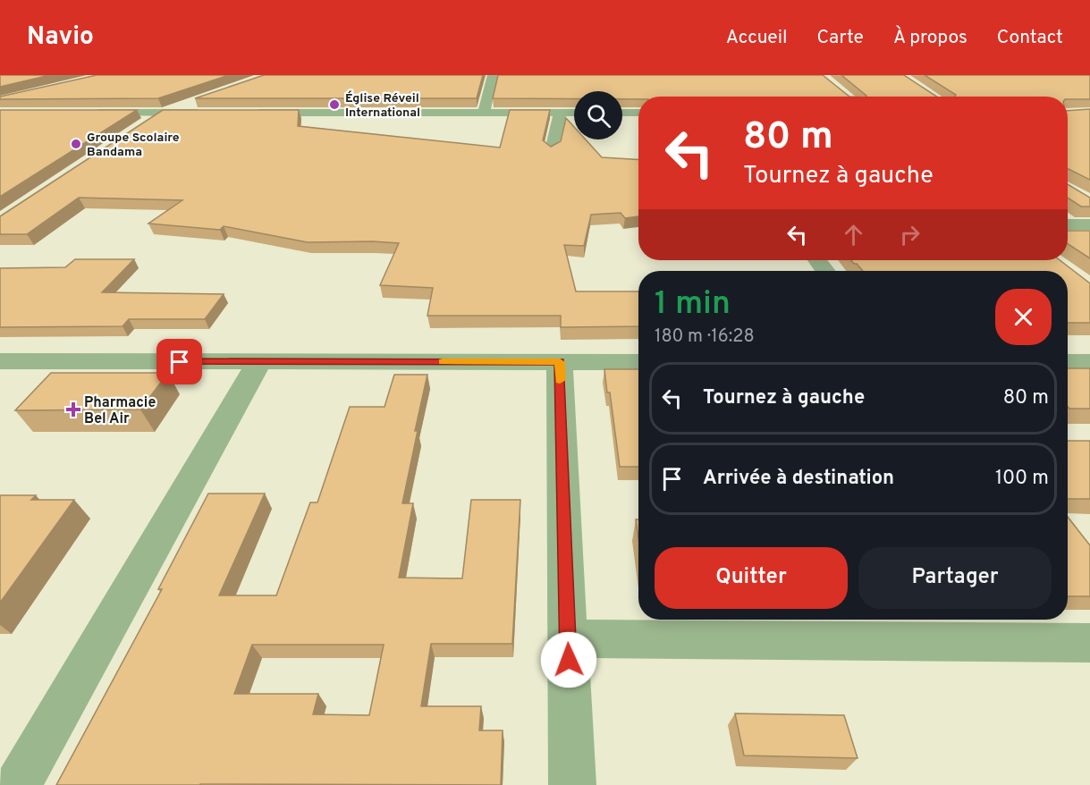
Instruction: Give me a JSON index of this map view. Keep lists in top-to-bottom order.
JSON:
{
  "places": {
    "other": ["Église Réveil International", "Groupe Scolaire Bandama"],
    "health": ["Pharmacie Bel Air"]
  },
  "page": {
    "header": "Navio",
    "nav": [
      "Accueil",
      "Carte",
      "À propos",
      "Contact"
    ],
    "turn": ["80 m", "Tournez à gauche"],
    "heading": ["1 min", "180 m · 16:28"],
    "list": [
      {
        "name": "Tournez à gauche",
        "value": "80 m"
      },
      {
        "name": "Arrivée à destination",
        "value": "100 m"
      }
    ],
    "buttons": ["Quitter", "Partager"]
  }
}
